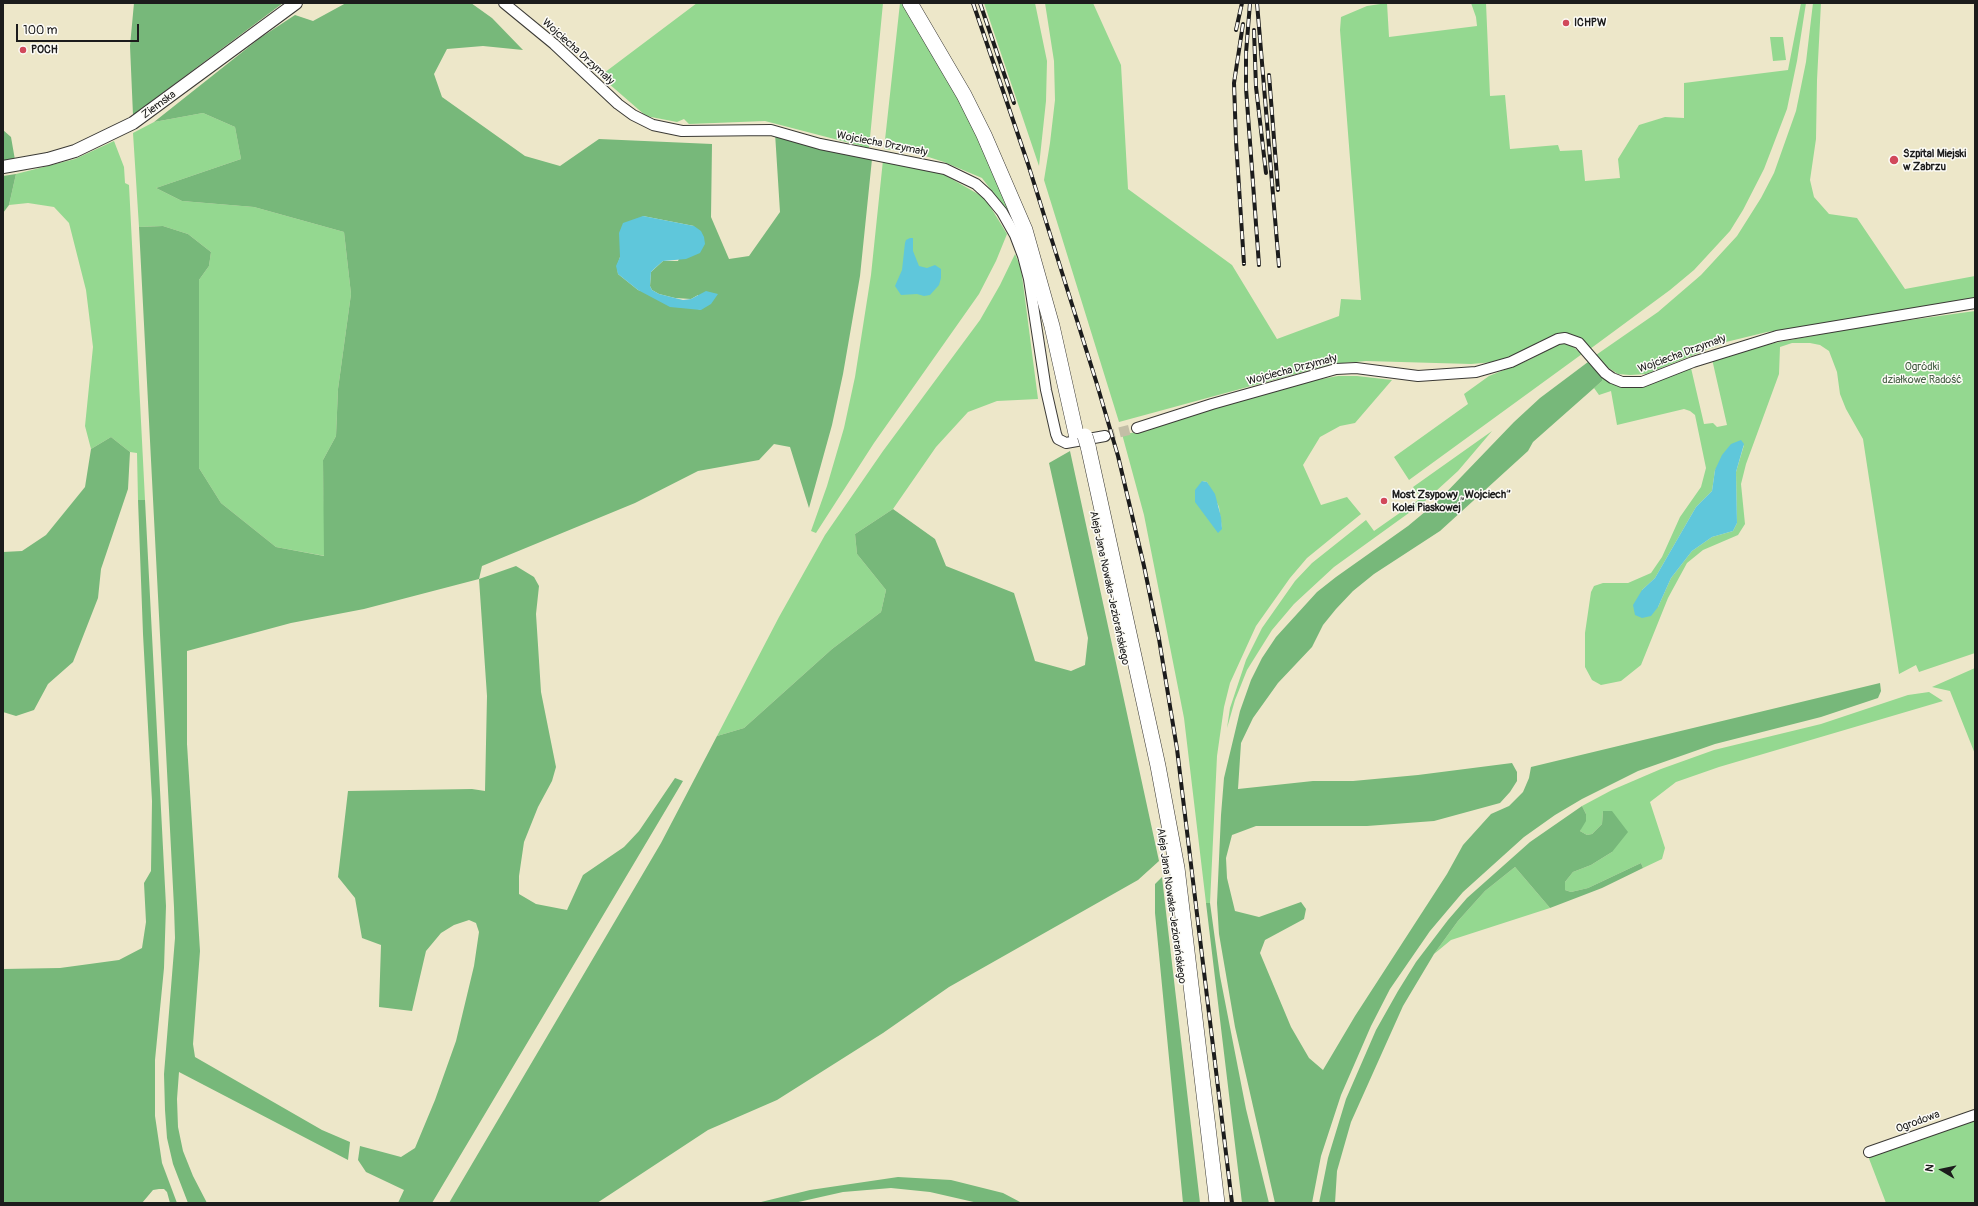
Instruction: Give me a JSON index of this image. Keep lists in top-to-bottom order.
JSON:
{
  "streets": {
    "main road": ["Aleja Jana Nowaka-Jeziorańskiego"],
    "street": ["Wojciecha Drzymały", "Ziemska", "Ogrodowa"]
  },
  "parks": ["Ogródki działkowe Radość"],
  "places": [
    "ICHPW",
    "POCH",
    "Szpital Miejski w Zabrzu",
    "Most Zsypowy „Wojciech” Kolei Piaskowej"
  ],
  "scale_bar": "100 m",
  "north": "left"
}
